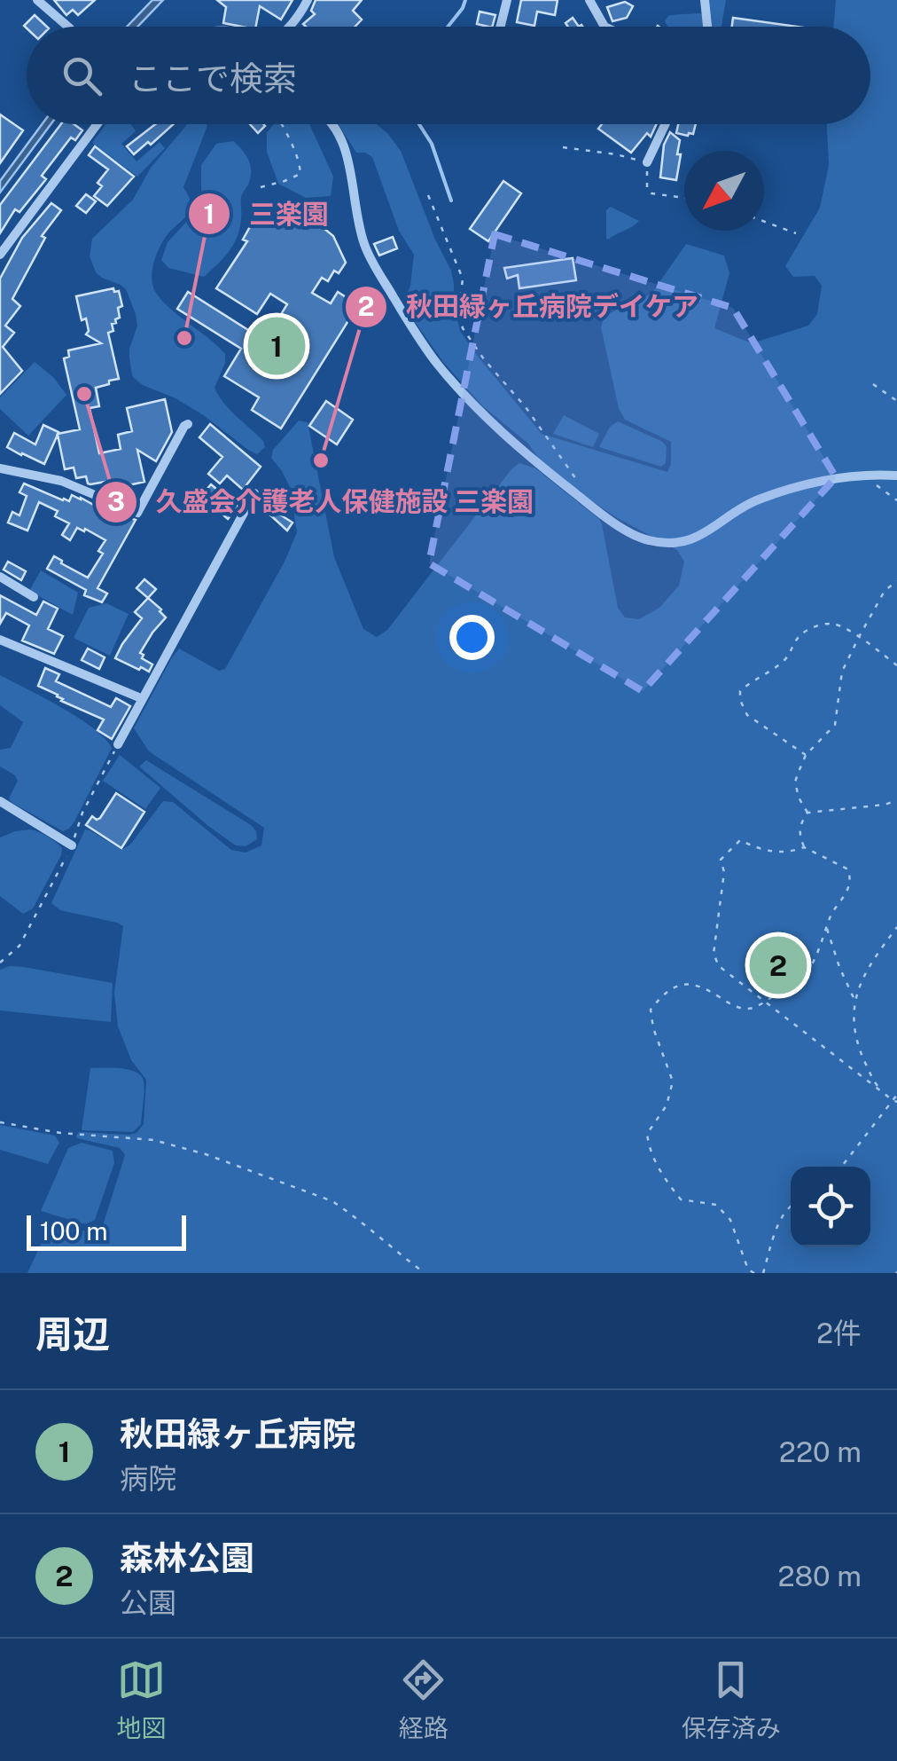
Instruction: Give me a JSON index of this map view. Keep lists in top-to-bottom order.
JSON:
{
  "places": ["三楽園", "久盛会介護老人保健施設 三楽園", "秋田緑ヶ丘病院デイケア"],
  "scale_bar": "100 m",
  "north": "bottom left",
  "page": {
    "search": "ここで検索",
    "pins": ["1", "2"],
    "scale": "100 m",
    "heading": ["周辺", "2件"],
    "list": [
      {
        "mark": "1",
        "name": "秋田緑ヶ丘病院",
        "note": "病院",
        "value": "220 m"
      },
      {
        "mark": "2",
        "name": "森林公園",
        "note": "公園",
        "value": "280 m"
      }
    ],
    "nav": ["地図", "経路", "保存済み"]
  }
}
